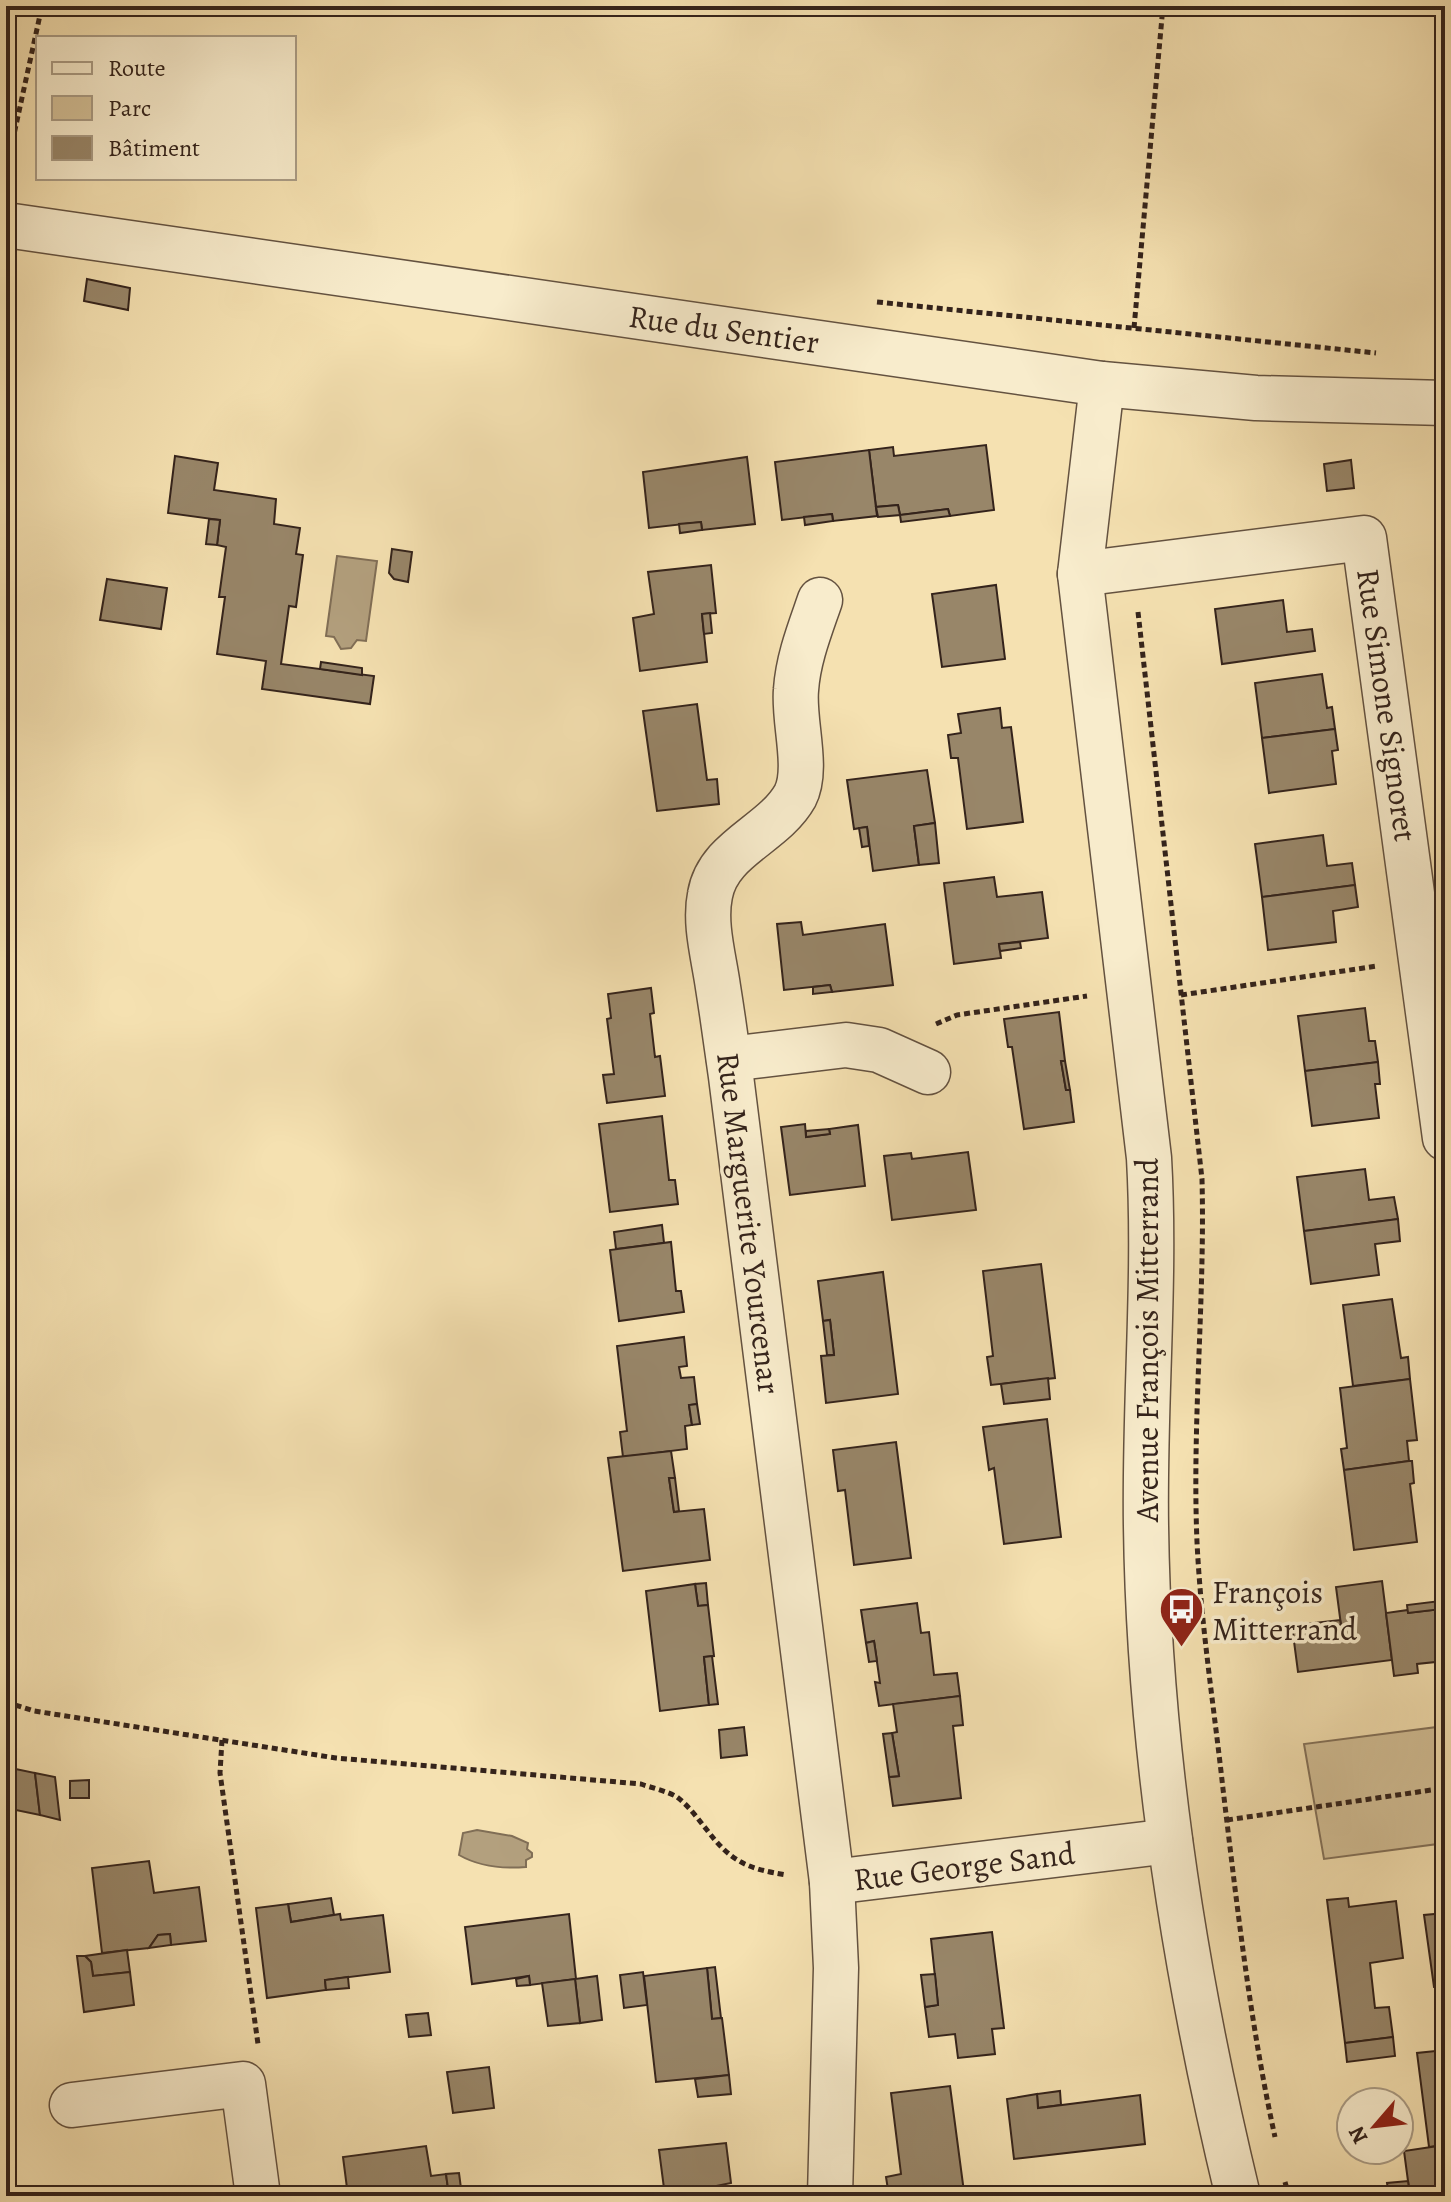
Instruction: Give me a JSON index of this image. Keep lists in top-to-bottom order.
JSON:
{
  "streets": {
    "street": [
      "Rue du Sentier",
      "Rue Simone Signoret",
      "Rue Marguerite Yourcenar",
      "Avenue François Mitterrand",
      "Rue George Sand"
    ]
  },
  "crossings": [
    ["Rue du Sentier", "Avenue François Mitterrand"],
    ["Rue Simone Signoret", "Avenue François Mitterrand"],
    ["Rue Marguerite Yourcenar", "Rue George Sand"],
    ["Avenue François Mitterrand", "Rue George Sand"]
  ],
  "places": {
    "bus stop": ["François Mitterrand"]
  },
  "legend": ["Route", "Parc", "Bâtiment"],
  "north": "bottom left"
}
